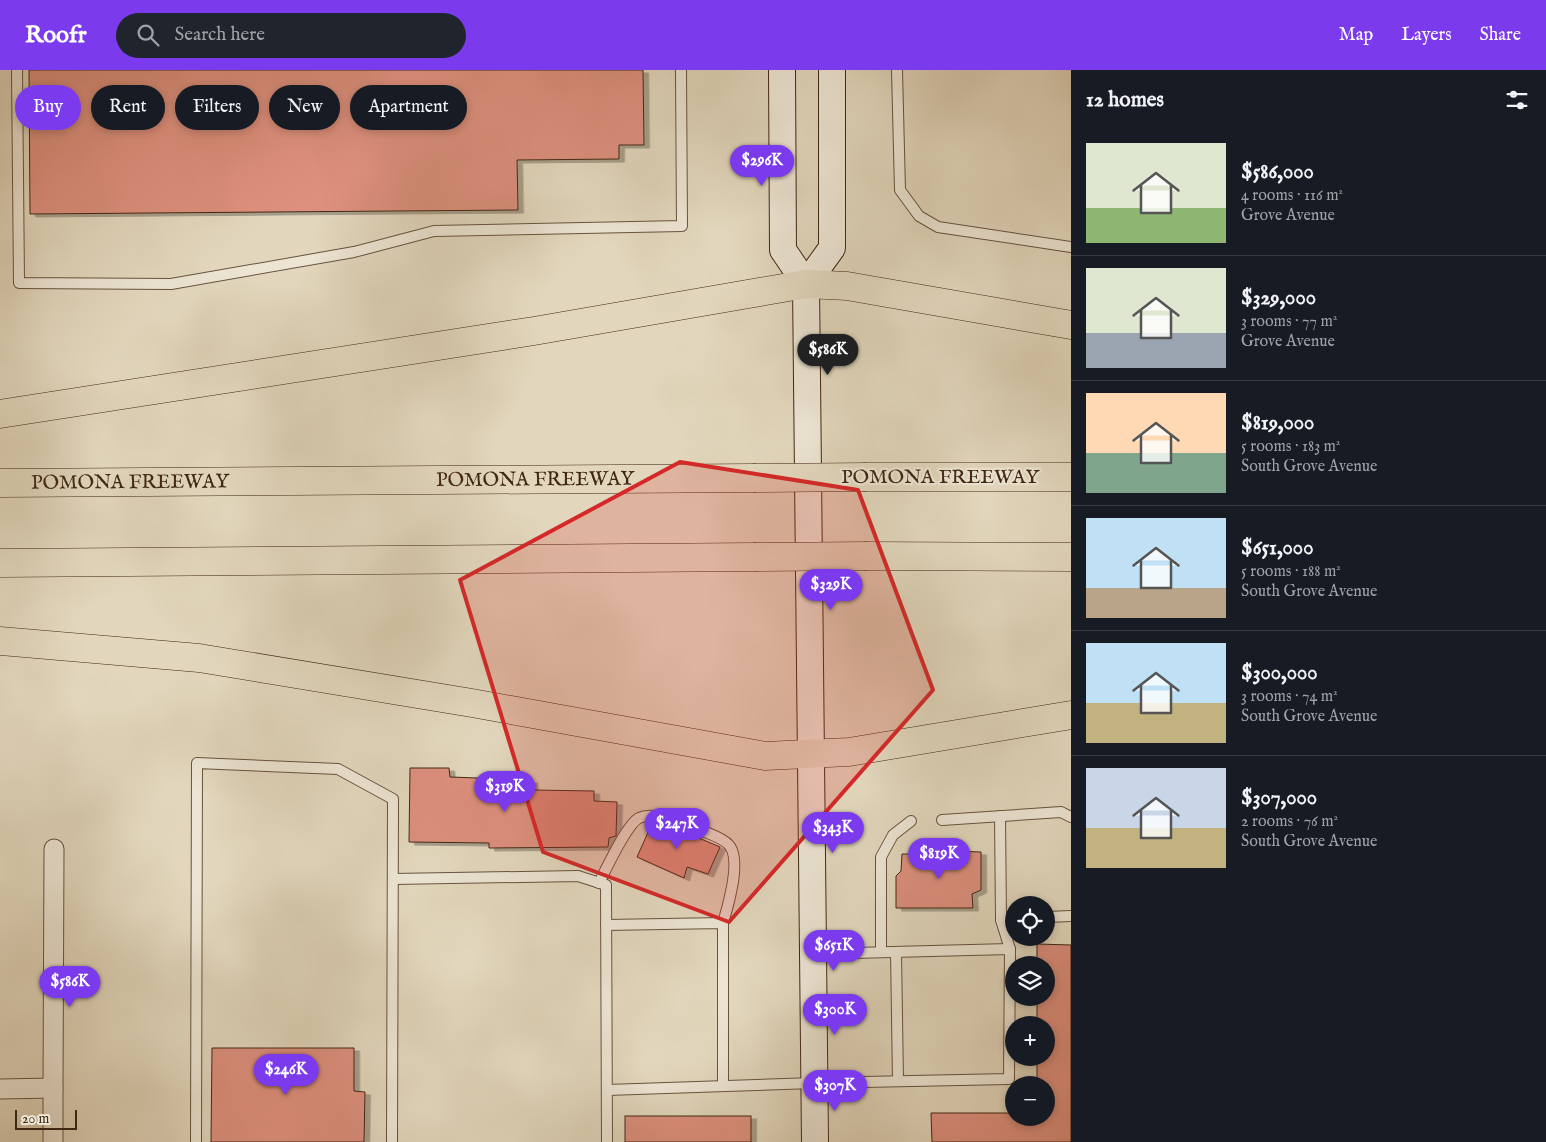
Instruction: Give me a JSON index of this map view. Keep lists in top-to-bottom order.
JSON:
{
  "streets": {
    "highway": ["POMONA FREEWAY"]
  },
  "scale_bar": "20 m",
  "page": {
    "header": "Roofr",
    "search": "Search here",
    "nav": ["Map", "Layers", "Share"],
    "heading": "12 homes",
    "chip": [
      "Buy",
      "Rent",
      "Filters",
      "New",
      "Apartment"
    ],
    "list": [
      {
        "name": "$586,000",
        "note": "4 rooms · 116 m² · Grove Avenue"
      },
      {
        "name": "$329,000",
        "note": "3 rooms · 77 m² · Grove Avenue"
      },
      {
        "name": "$819,000",
        "note": "5 rooms · 183 m² · South Grove Avenue"
      },
      {
        "name": "$651,000",
        "note": "5 rooms · 188 m² · South Grove Avenue"
      },
      {
        "name": "$300,000",
        "note": "3 rooms · 74 m² · South Grove Avenue"
      },
      {
        "name": "$307,000",
        "note": "2 rooms · 76 m² · South Grove Avenue"
      }
    ],
    "price": [
      "$296K",
      "$586K",
      "$329K",
      "$319K",
      "$247K",
      "$343K",
      "$819K",
      "$651K",
      "$586K",
      "$300K",
      "$246K",
      "$307K"
    ],
    "map_buttons": ["+", "−"],
    "scale": "20 m"
  }
}
